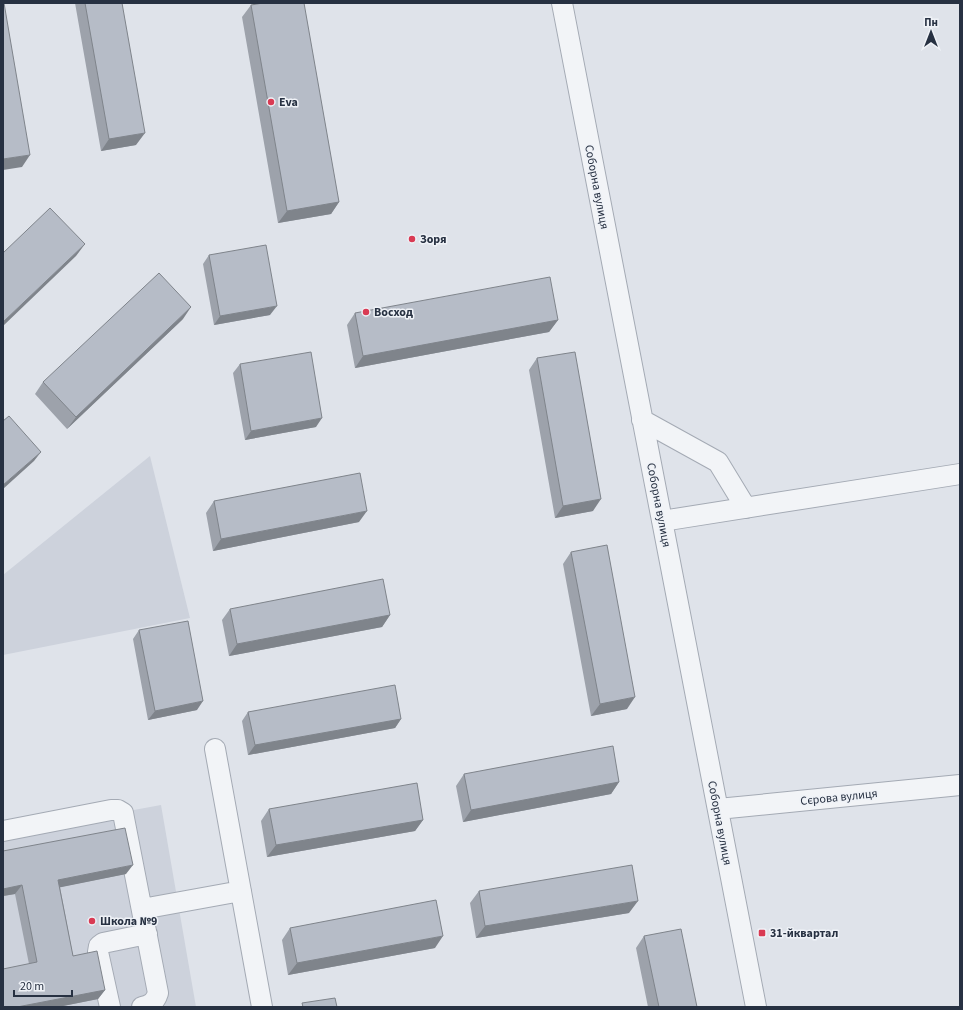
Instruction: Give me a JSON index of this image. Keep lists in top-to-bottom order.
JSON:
{
  "streets": {
    "street": ["Соборна вулиця", "Сєрова вулиця"]
  },
  "crossings": [
    ["Соборна вулиця", "Сєрова вулиця"]
  ],
  "places": {
    "other": [
      "Eva",
      "Зоря",
      "Восход",
      "Школа №9"
    ],
    "transit": ["31-йквартал"]
  },
  "scale_bar": "20 m",
  "north": "top"
}
